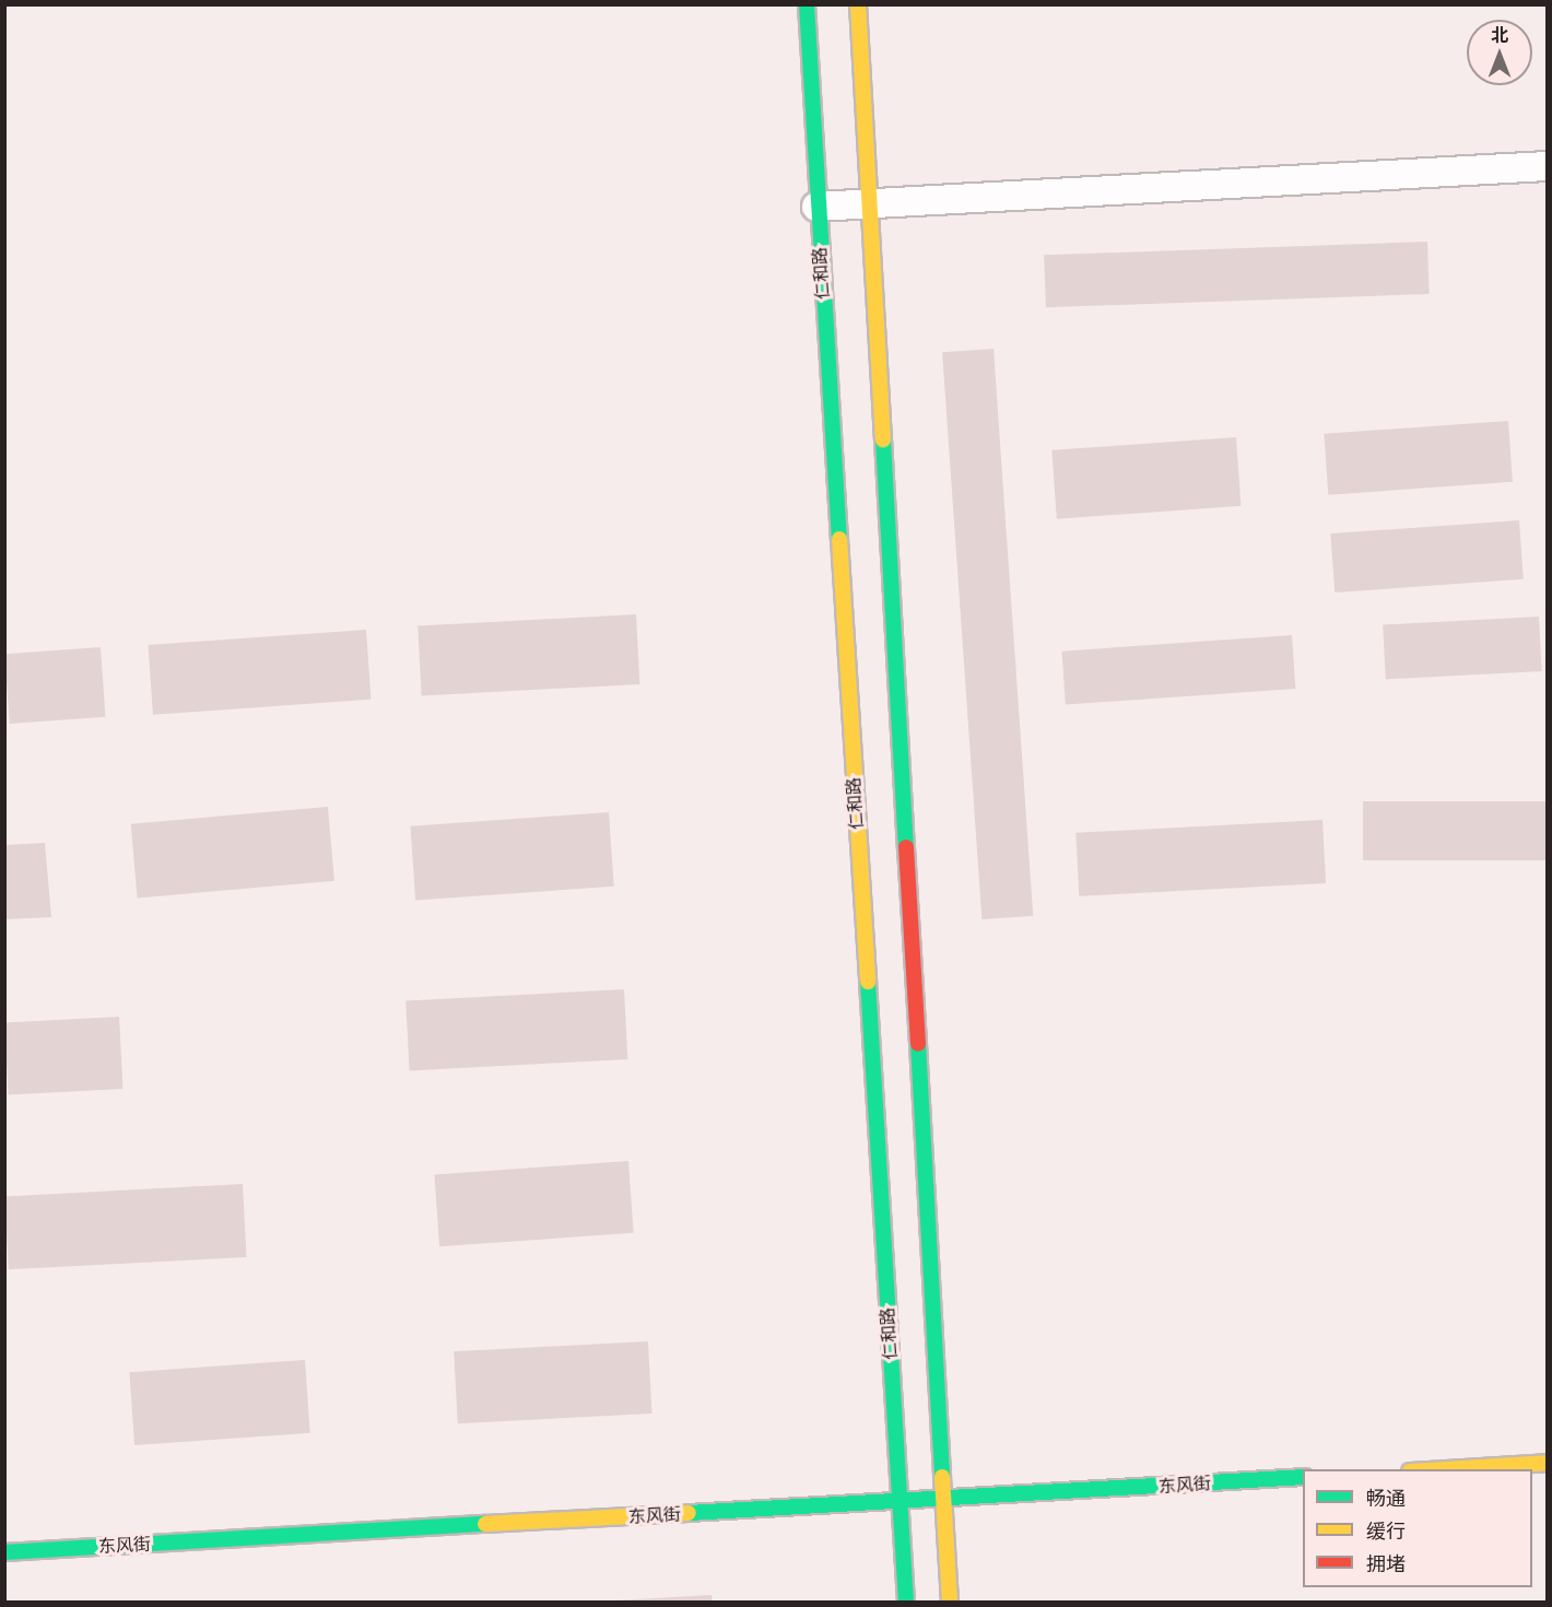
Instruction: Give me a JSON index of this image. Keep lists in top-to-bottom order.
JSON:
{
  "streets": {
    "street": ["仁和路", "东风街"]
  },
  "crossings": [
    ["仁和路", "东风街"]
  ],
  "legend": ["畅通", "缓行", "拥堵"],
  "north": "top"
}
